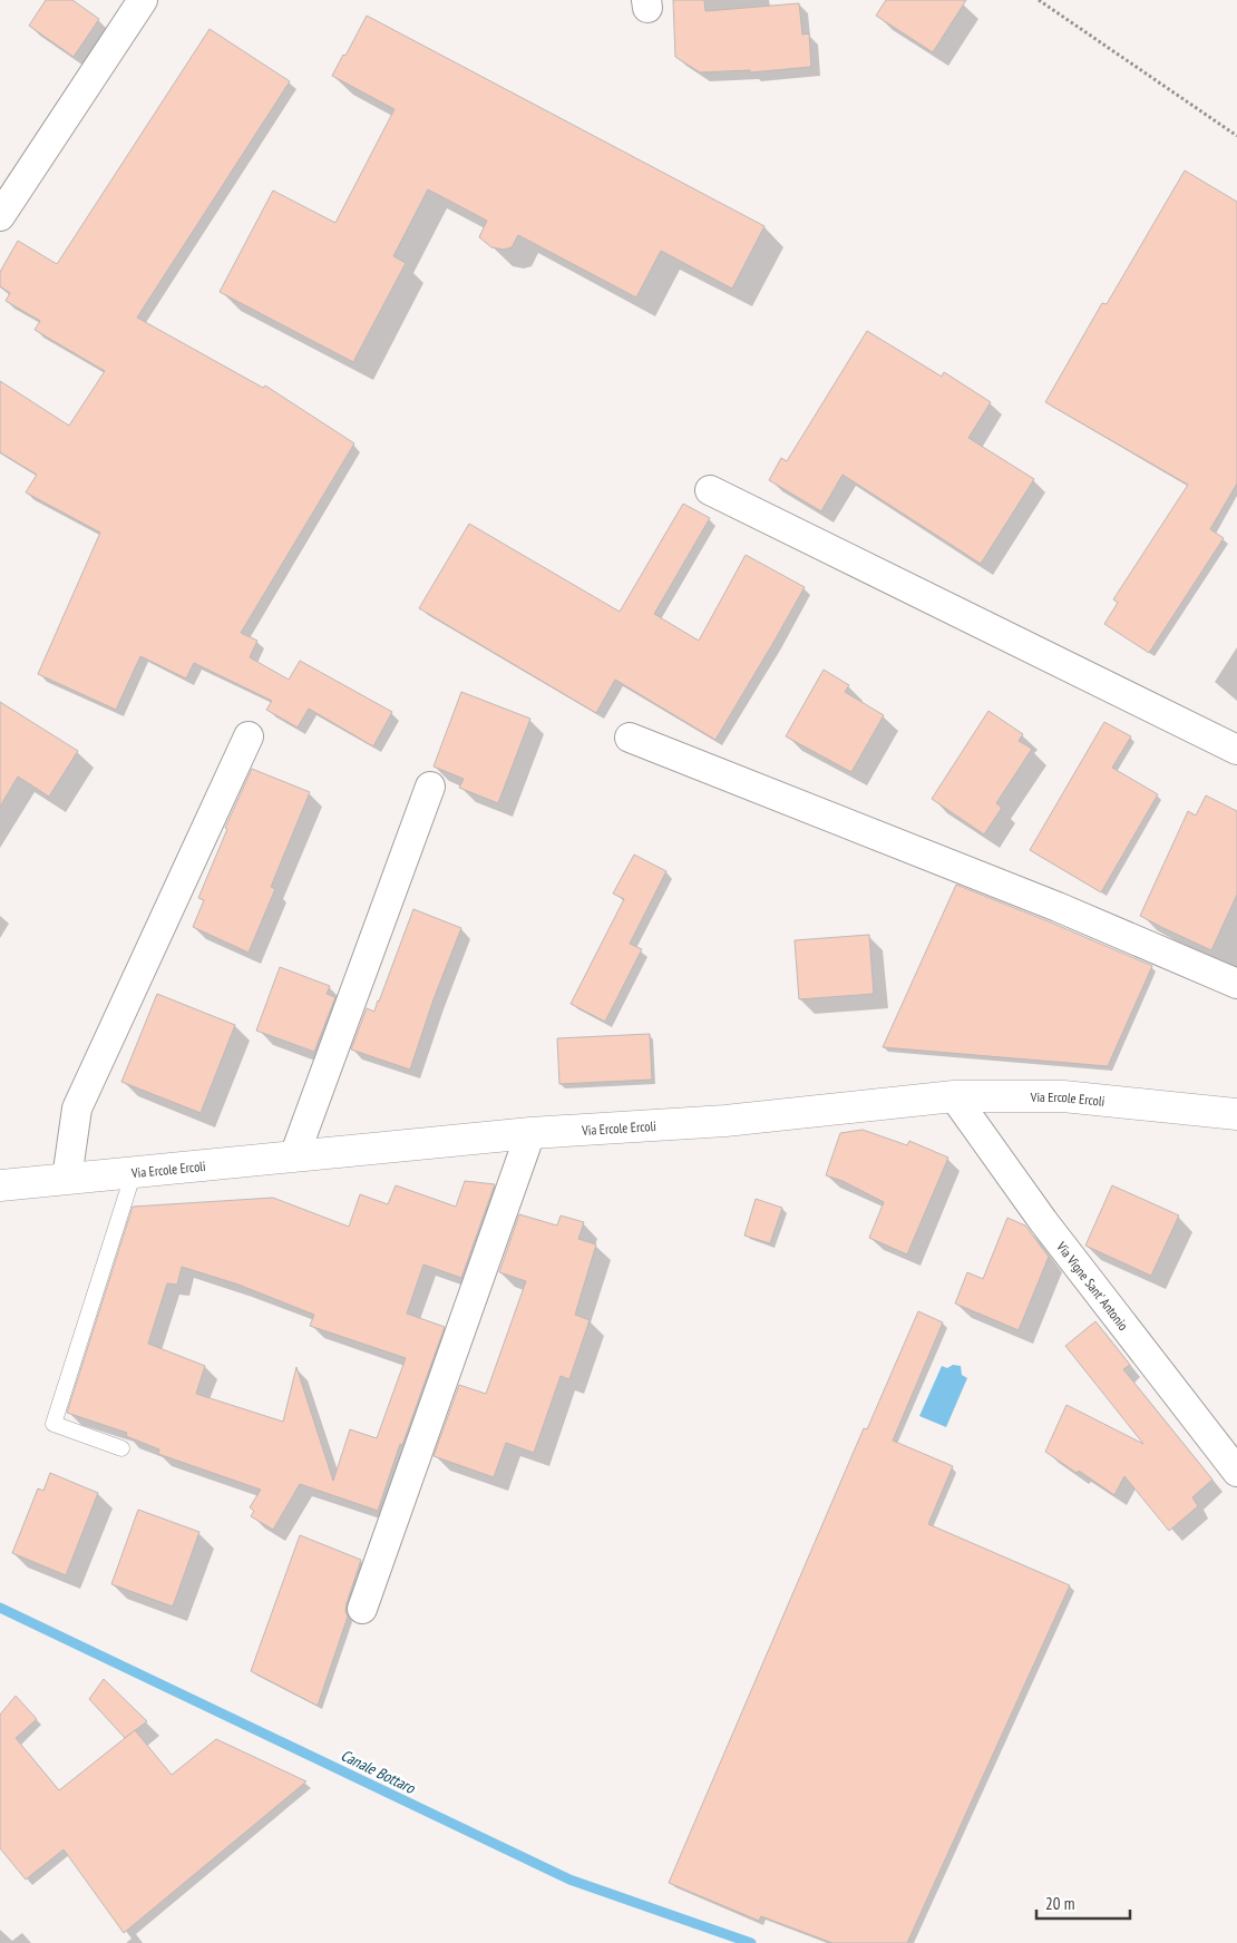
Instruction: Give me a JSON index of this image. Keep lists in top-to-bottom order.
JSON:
{
  "streets": {
    "street": ["Via Ercole Ercoli", "Via Vigne Sant' Antonio"]
  },
  "crossings": [
    ["Via Ercole Ercoli", "Via Vigne Sant' Antonio"]
  ],
  "water": ["Canale Bottaro"],
  "scale_bar": "20 m"
}
